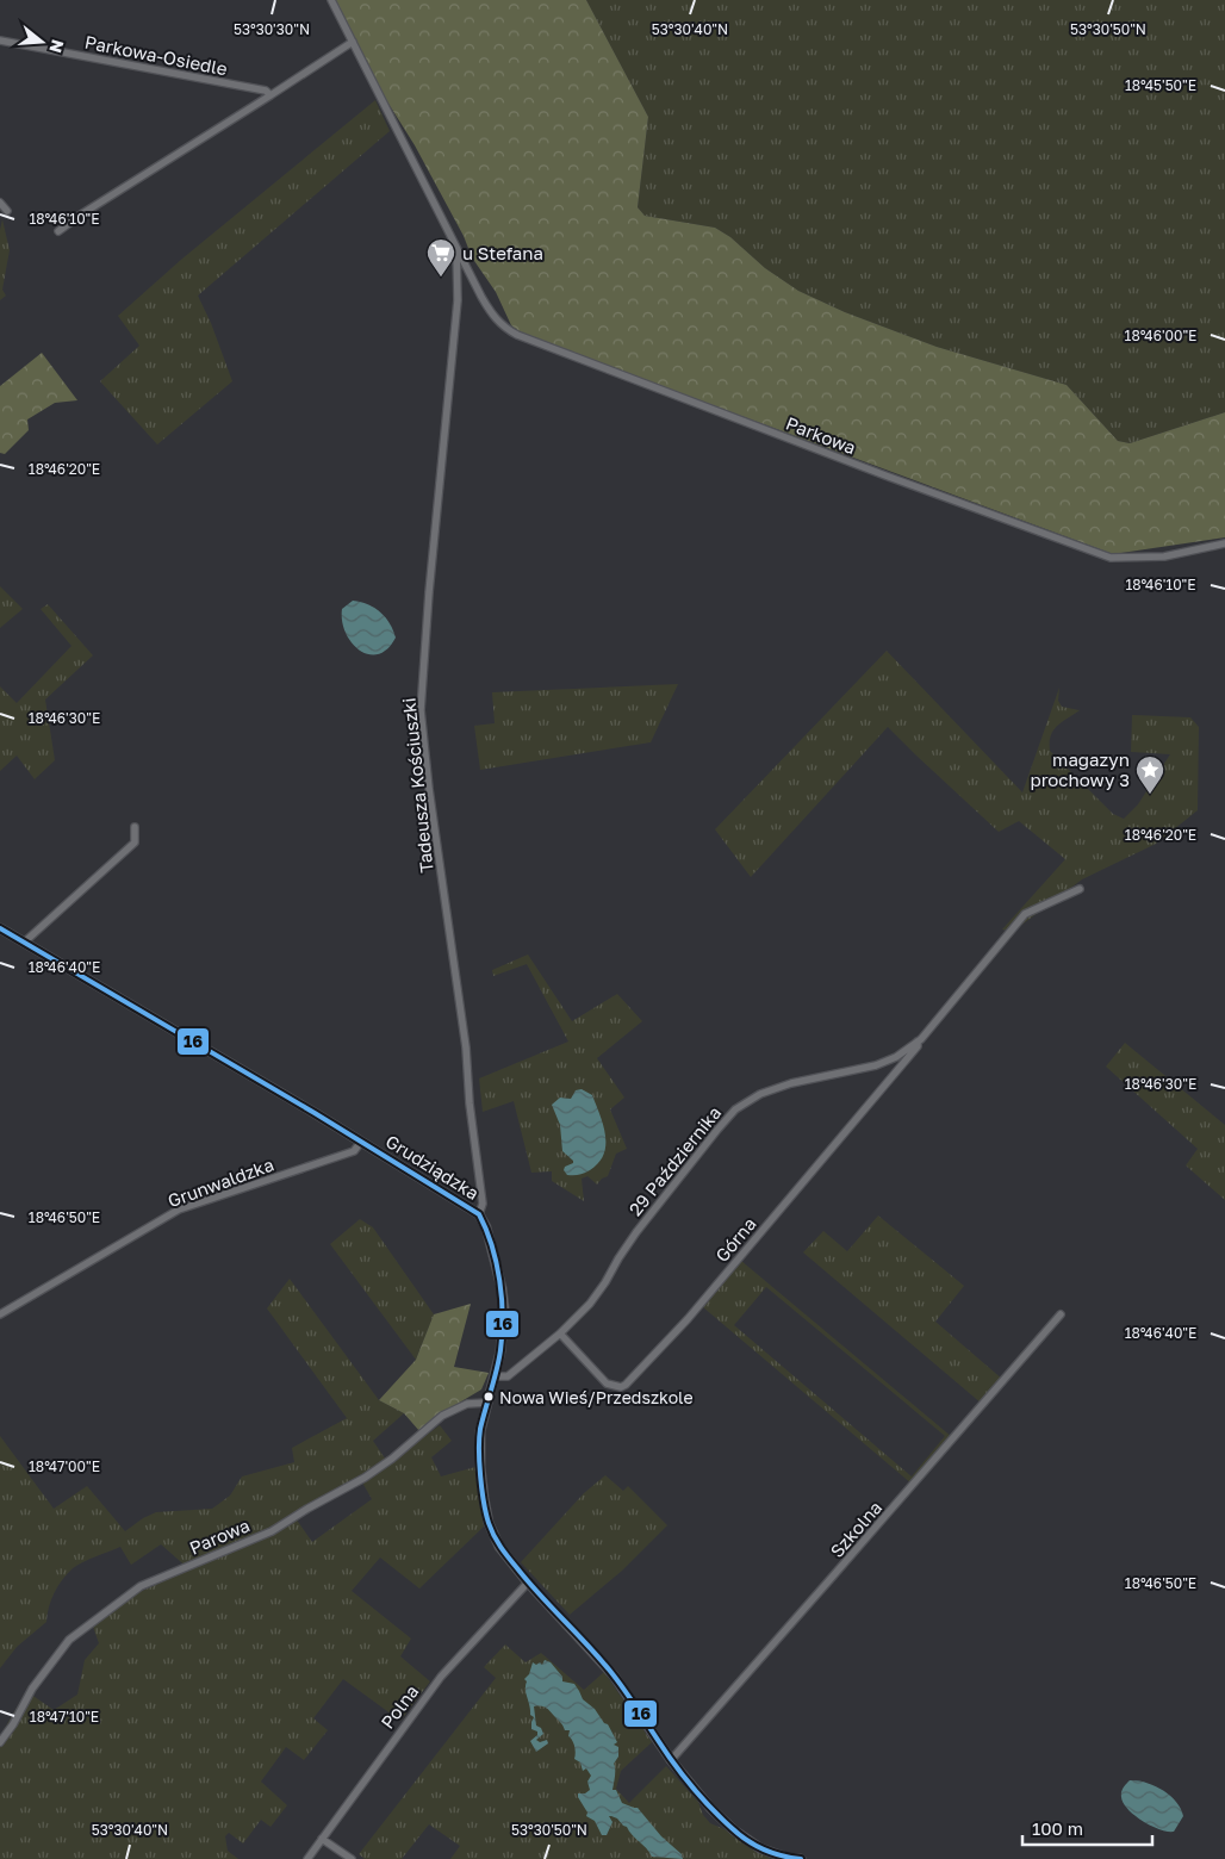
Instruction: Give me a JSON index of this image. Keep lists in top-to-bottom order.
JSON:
{
  "streets": {
    "street": [
      "Parkowa-Osiedle",
      "Parkowa",
      "Tadeusza Kościuszki",
      "29 Października",
      "Grudziądzka",
      "Grunwaldzka",
      "Górna",
      "Szkolna",
      "Parowa",
      "Polna"
    ]
  },
  "crossings": [
    ["Parkowa", "Tadeusza Kościuszki"],
    ["Tadeusza Kościuszki", "Grudziądzka"],
    ["29 Października", "Grudziądzka"],
    ["29 Października", "Górna"],
    ["Grudziądzka", "Grunwaldzka"],
    ["Grudziądzka", "Szkolna"],
    ["Grudziądzka", "Parowa"],
    ["Grudziądzka", "Polna"]
  ],
  "places": {
    "supermarket": ["u Stefana"],
    "place": ["magazyn prochowy 3"],
    "other": ["Nowa Wieś/Przedszkole"]
  },
  "lines": ["transit line 16"],
  "scale_bar": "100 m",
  "north": "right",
  "coordinates": [
    "53°30'30\"N",
    "53°30'40\"N",
    "53°30'50\"N",
    "18°45'50\"E",
    "18°46'10\"E",
    "18°46'00\"E",
    "18°46'20\"E",
    "18°46'30\"E",
    "18°46'40\"E",
    "18°46'50\"E",
    "18°47'00\"E",
    "18°47'10\"E"
  ]
}
